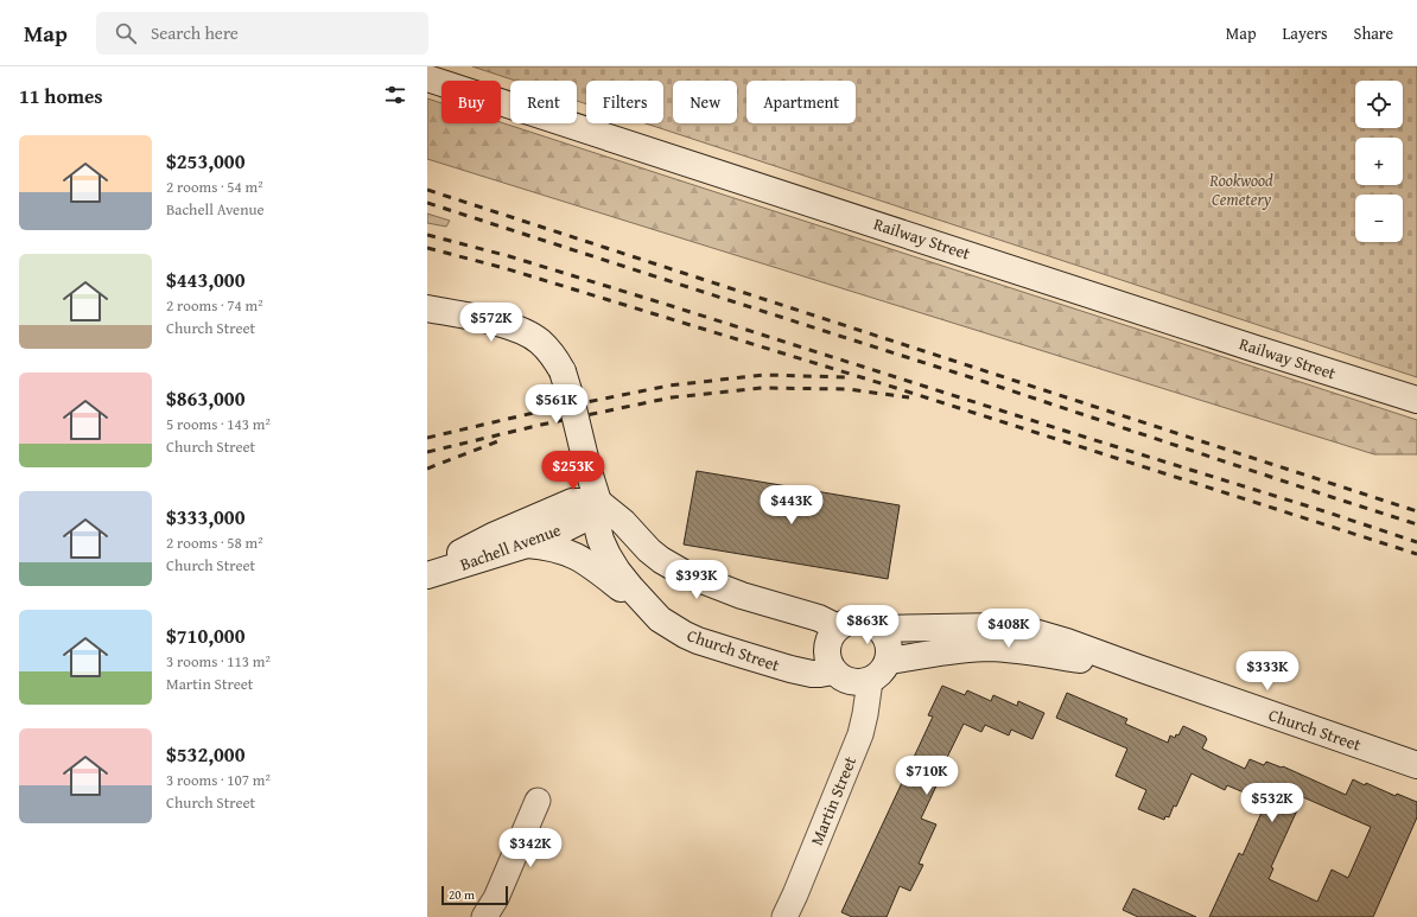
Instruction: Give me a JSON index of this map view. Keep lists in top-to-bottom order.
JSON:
{
  "streets": {
    "main road": ["Railway Street", "Bachell Avenue", "Church Street"],
    "street": ["Martin Street"]
  },
  "crossings": [
    ["Bachell Avenue", "Church Street"],
    ["Church Street", "Martin Street"]
  ],
  "parks": ["Rookwood Cemetery"],
  "scale_bar": "20 m",
  "page": {
    "header": "Map",
    "search": "Search here",
    "nav": ["Map", "Layers", "Share"],
    "heading": "11 homes",
    "map_buttons": ["+", "−"],
    "chip": [
      "Buy",
      "Rent",
      "Filters",
      "New",
      "Apartment"
    ],
    "list": [
      {
        "name": "$253,000",
        "note": "2 rooms · 54 m² · Bachell Avenue"
      },
      {
        "name": "$443,000",
        "note": "2 rooms · 74 m² · Church Street"
      },
      {
        "name": "$863,000",
        "note": "5 rooms · 143 m² · Church Street"
      },
      {
        "name": "$333,000",
        "note": "2 rooms · 58 m² · Church Street"
      },
      {
        "name": "$710,000",
        "note": "3 rooms · 113 m² · Martin Street"
      },
      {
        "name": "$532,000",
        "note": "3 rooms · 107 m² · Church Street"
      }
    ],
    "price": [
      "$572K",
      "$561K",
      "$253K",
      "$443K",
      "$393K",
      "$863K",
      "$408K",
      "$333K",
      "$710K",
      "$532K",
      "$342K"
    ],
    "scale": "20 m"
  }
}
